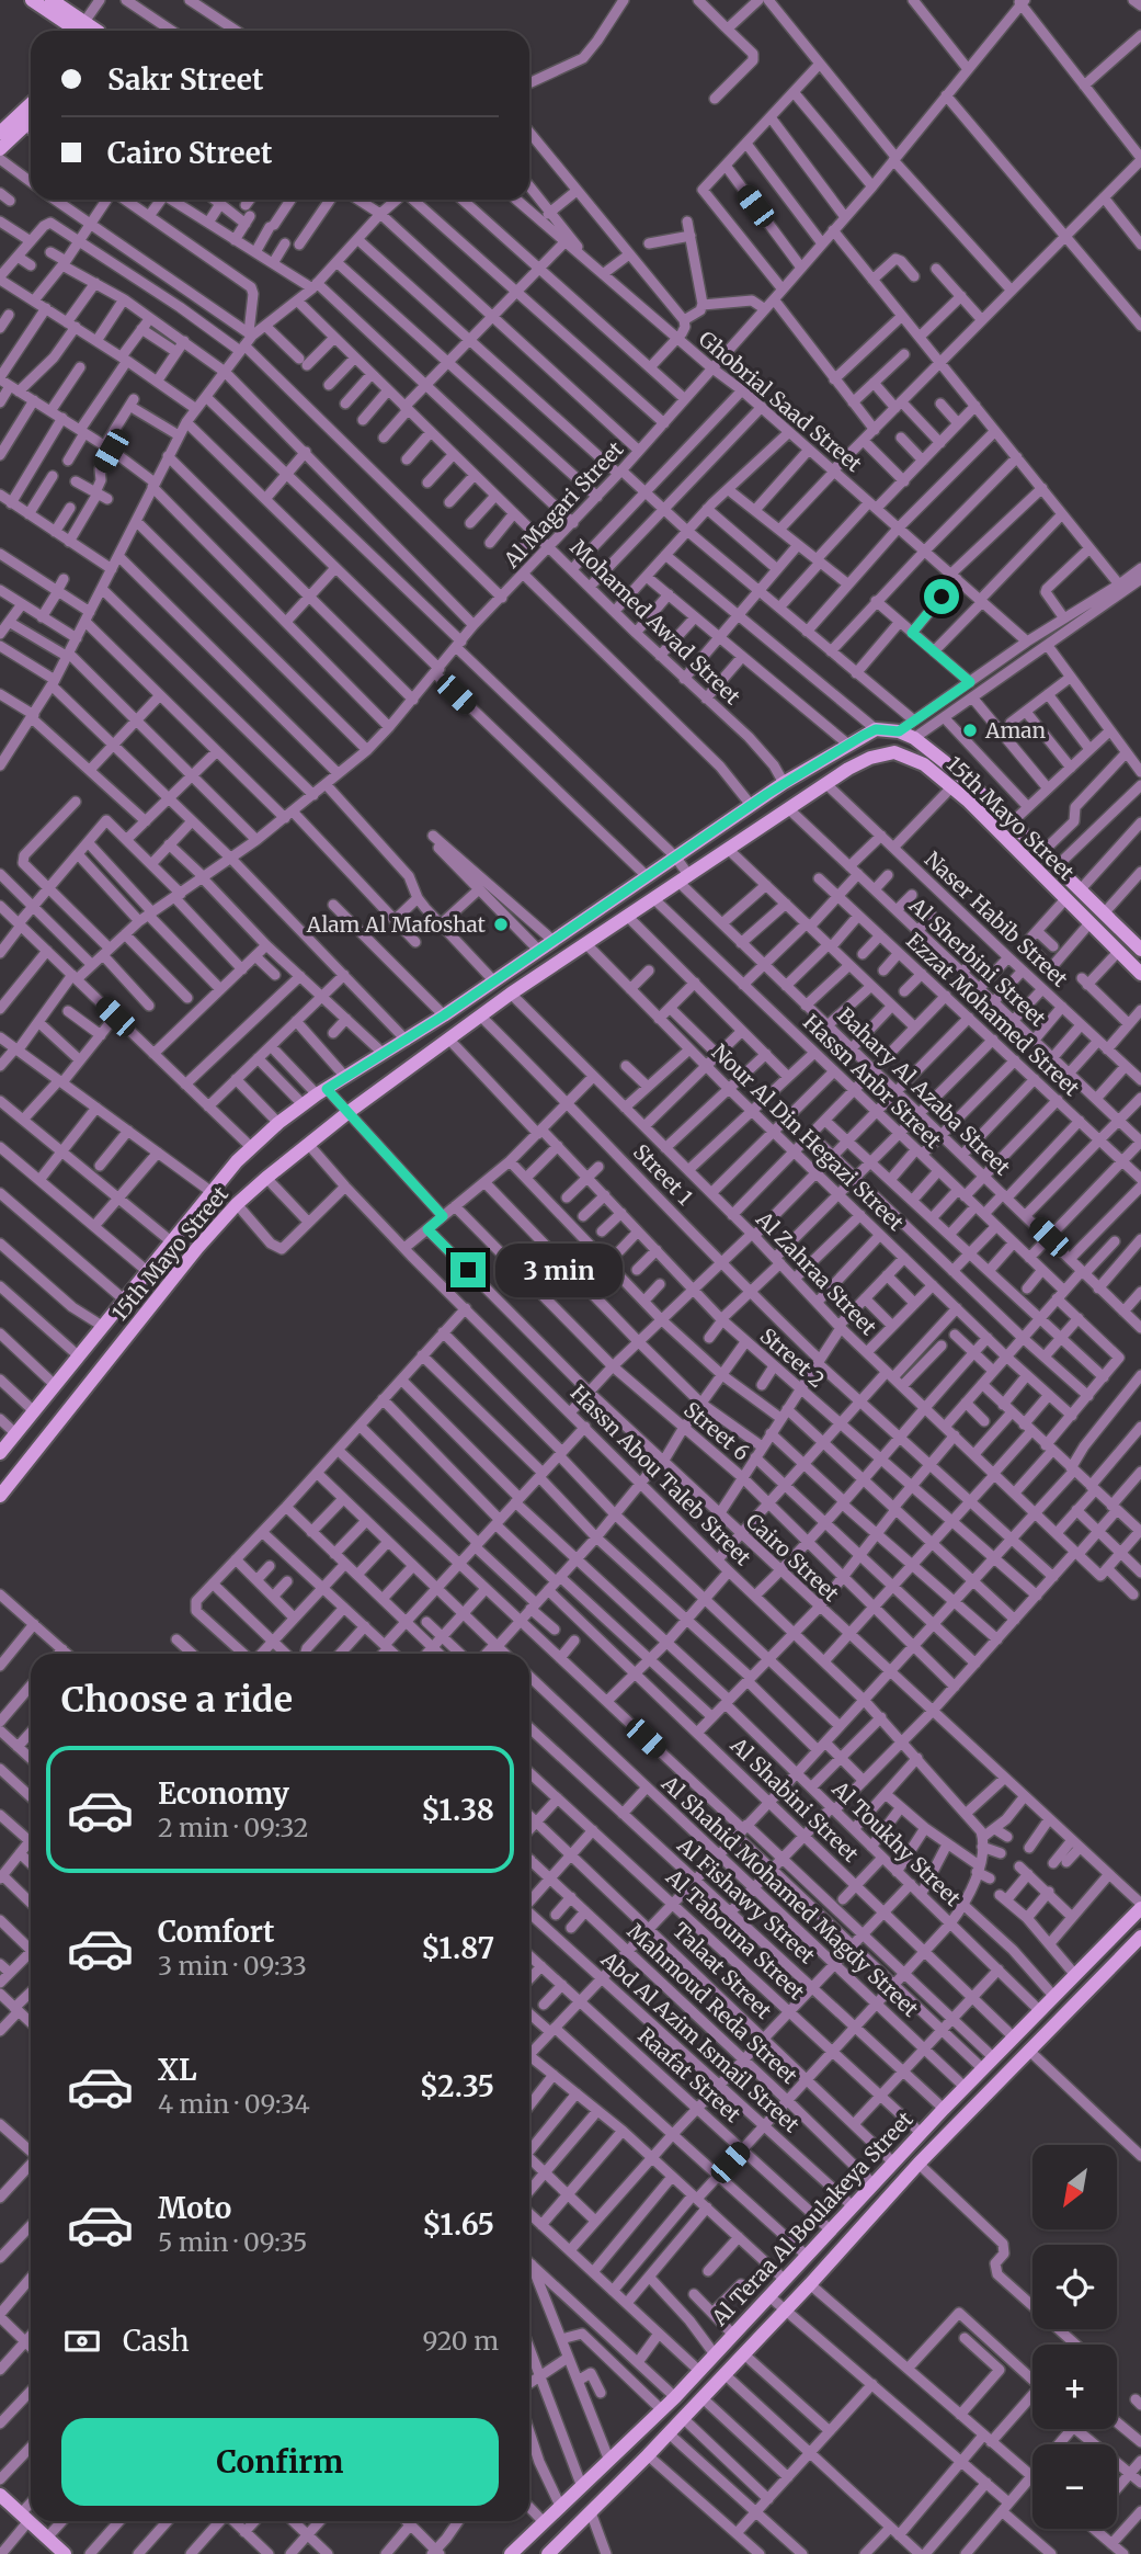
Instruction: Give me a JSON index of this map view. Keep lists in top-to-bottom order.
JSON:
{
  "streets": {
    "main road": ["15th Mayo Street", "Al Teraa Al Boulakeya Street"],
    "street": [
      "Ghobrial Saad Street",
      "Al Magari Street",
      "Mohamed Awad Street",
      "Naser Habib Street",
      "Al Sherbini Street",
      "Ezzat Mohamed Street",
      "Hassn Anbr Street",
      "Bahary Al Azaba Street",
      "Nour Al Din Hegazi Street",
      "Street 1",
      "Al Zahraa Street",
      "Street 2",
      "Street 6",
      "Hassn Abou Taleb Street",
      "Cairo Street",
      "Al Shabini Street",
      "Al Toukhy Street",
      "Al Shahid Mohamed Magdy Street",
      "Al Fishawy Street",
      "Al Tabouna Street",
      "Talaat Street",
      "Mahmoud Reda Street",
      "Abd Al Azim Ismail Street",
      "Raafat Street"
    ]
  },
  "crossings": [
    ["Ghobrial Saad Street", "Al Magari Street"],
    ["Al Magari Street", "Mohamed Awad Street"],
    ["Al Magari Street", "Bahary Al Azaba Street"],
    ["Mohamed Awad Street", "15th Mayo Street"],
    ["15th Mayo Street", "Naser Habib Street"],
    ["15th Mayo Street", "Al Sherbini Street"],
    ["15th Mayo Street", "Hassn Anbr Street"],
    ["15th Mayo Street", "Bahary Al Azaba Street"],
    ["15th Mayo Street", "Nour Al Din Hegazi Street"],
    ["15th Mayo Street", "Street 1"],
    ["15th Mayo Street", "Al Zahraa Street"],
    ["15th Mayo Street", "Street 2"],
    ["15th Mayo Street", "Hassn Abou Taleb Street"],
    ["Cairo Street", "Al Teraa Al Boulakeya Street"],
    ["Al Shabini Street", "Al Teraa Al Boulakeya Street"],
    ["Al Toukhy Street", "Al Teraa Al Boulakeya Street"],
    ["Al Shahid Mohamed Magdy Street", "Al Teraa Al Boulakeya Street"],
    ["Al Fishawy Street", "Al Teraa Al Boulakeya Street"],
    ["Al Tabouna Street", "Al Teraa Al Boulakeya Street"],
    ["Talaat Street", "Al Teraa Al Boulakeya Street"],
    ["Mahmoud Reda Street", "Al Teraa Al Boulakeya Street"],
    ["Abd Al Azim Ismail Street", "Al Teraa Al Boulakeya Street"],
    ["Raafat Street", "Al Teraa Al Boulakeya Street"]
  ],
  "places": ["Aman", "Alam Al Mafoshat"],
  "north": "bottom left",
  "page": {
    "banner": ["Sakr Street", "Cairo Street"],
    "bubble": "3 min",
    "heading": "Choose a ride",
    "list": [
      {
        "name": "Economy",
        "note": "2 min · 09:32",
        "value": "$1.38"
      },
      {
        "name": "Comfort",
        "note": "3 min · 09:33",
        "value": "$1.87"
      },
      {
        "name": "XL",
        "note": "4 min · 09:34",
        "value": "$2.35"
      },
      {
        "name": "Moto",
        "note": "5 min · 09:35",
        "value": "$1.65"
      }
    ],
    "map_buttons": ["+", "−"],
    "pay": ["Cash", "920 m"],
    "buttons": "Confirm"
  }
}
